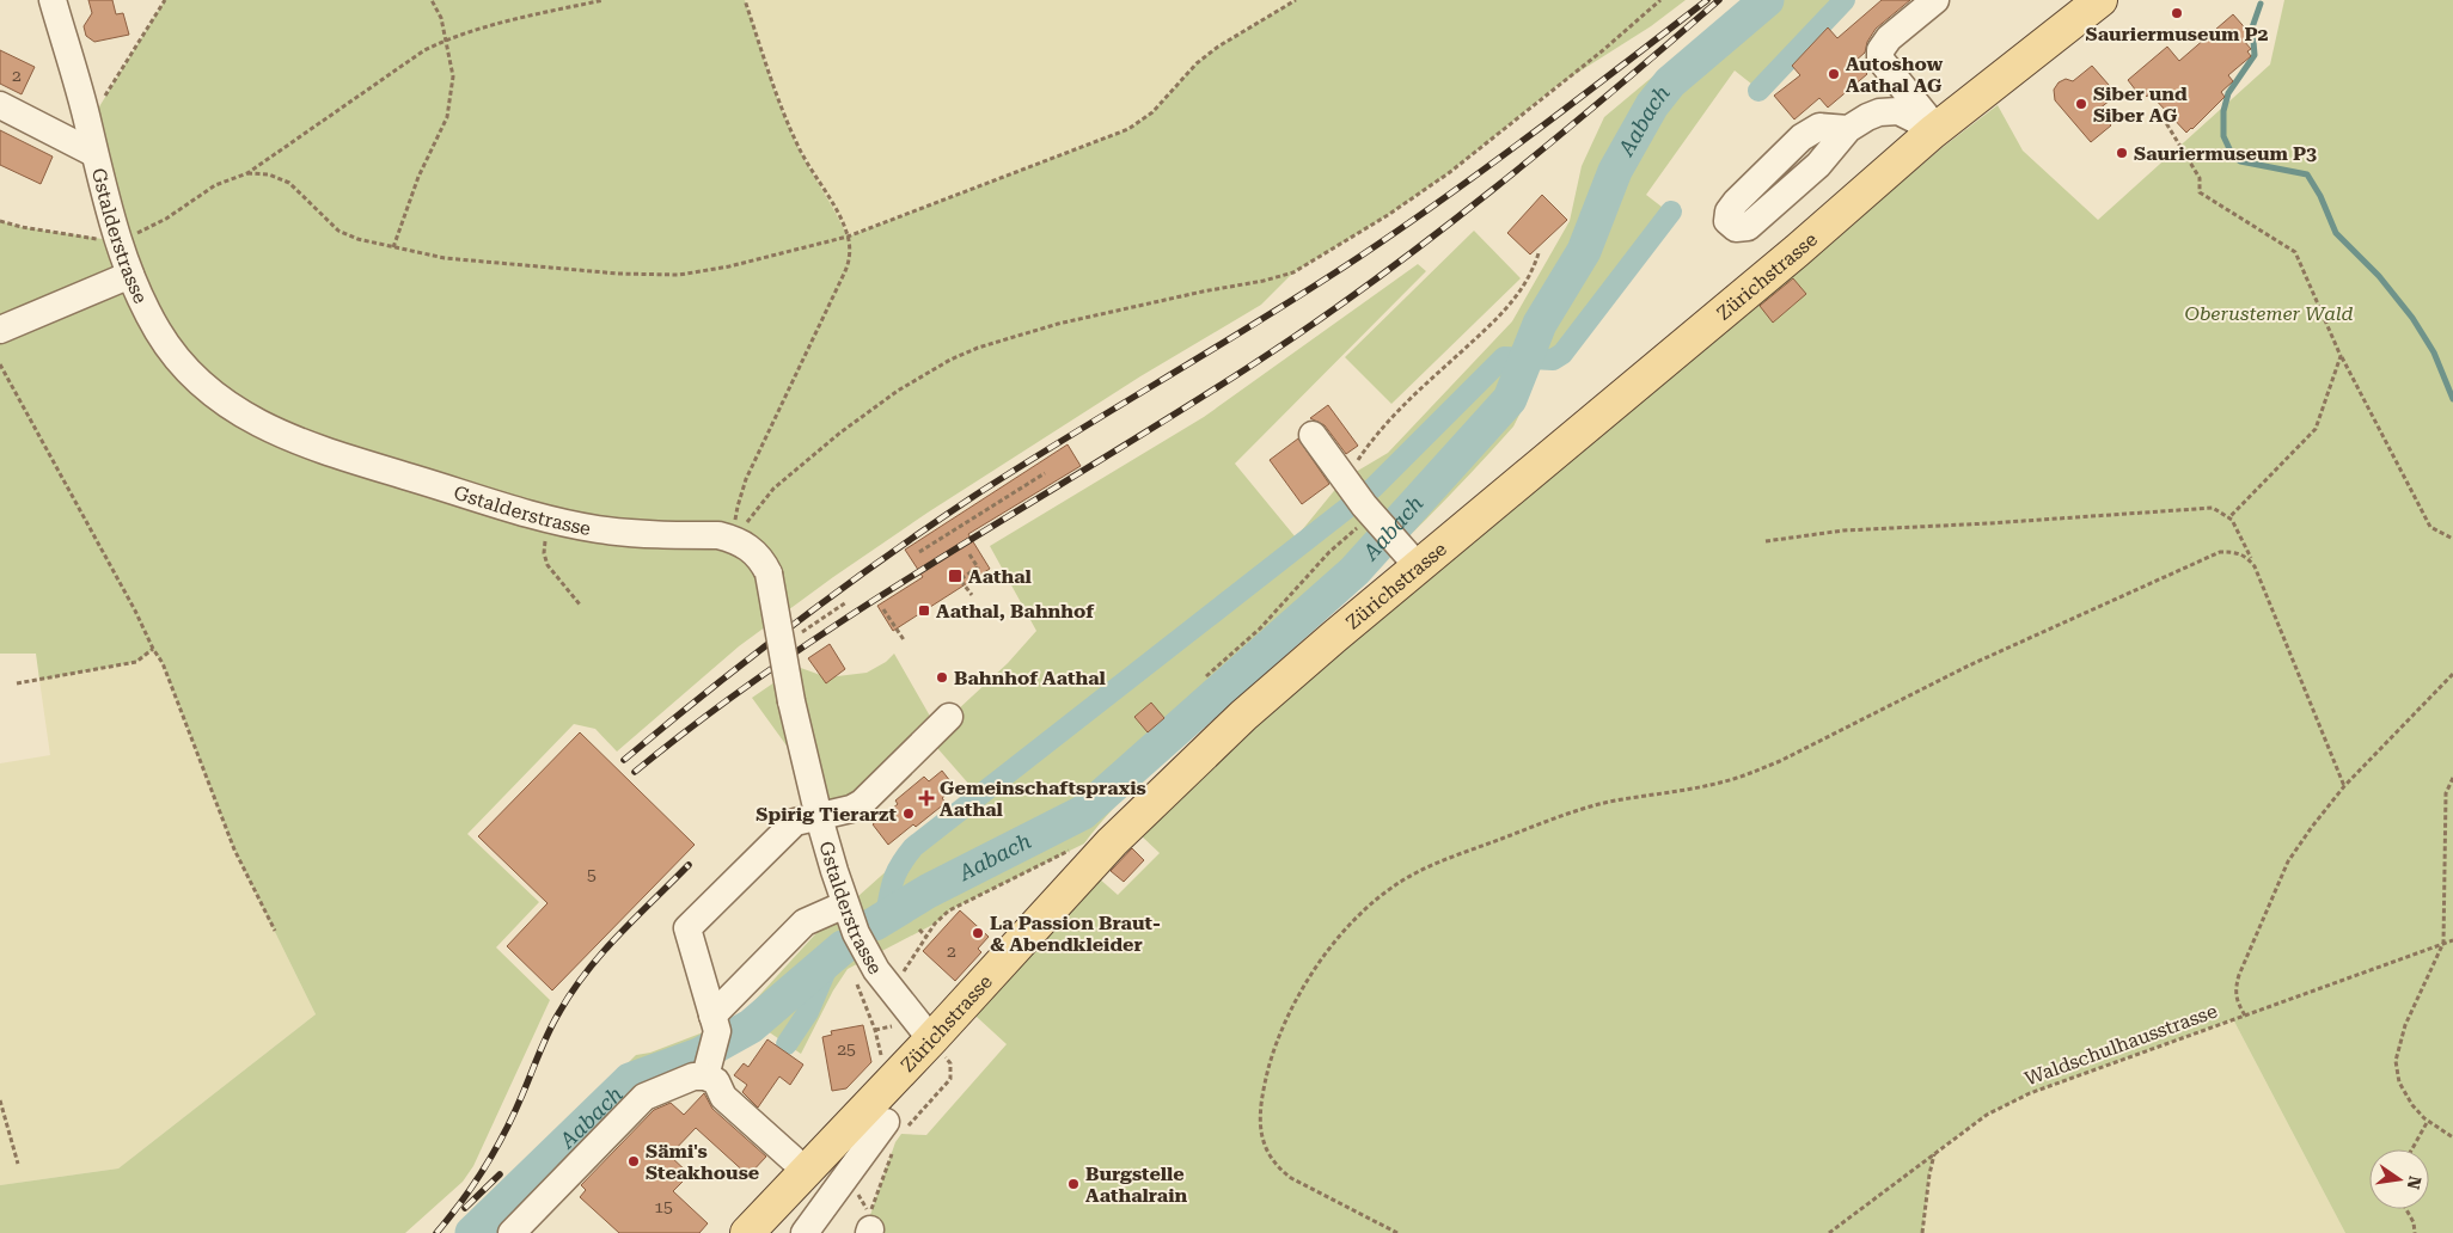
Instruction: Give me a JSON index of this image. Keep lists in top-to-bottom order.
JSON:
{
  "streets": {
    "main road": ["Zürichstrasse"],
    "street": ["Gstalderstrasse"],
    "path": ["Waldschulhausstrasse"]
  },
  "crossings": [
    ["Gstalderstrasse", "Zürichstrasse"]
  ],
  "water": ["Aabach"],
  "parks": ["Oberustemer Wald"],
  "places": {
    "other": [
      "Sauriermuseum P2",
      "Autoshow Aathal AG",
      "Siber und Siber AG",
      "Sauriermuseum P3",
      "Bahnhof Aathal",
      "Spirig Tierarzt",
      "La Passion Braut- & Abendkleider",
      "Sämi's Steakhouse",
      "Burgstelle Aathalrain"
    ],
    "transit": ["Aathal", "Aathal, Bahnhof"],
    "health": ["Gemeinschaftspraxis Aathal"]
  },
  "house_numbers": [
    "2",
    "5",
    "2",
    "25",
    "15"
  ],
  "north": "right"
}
